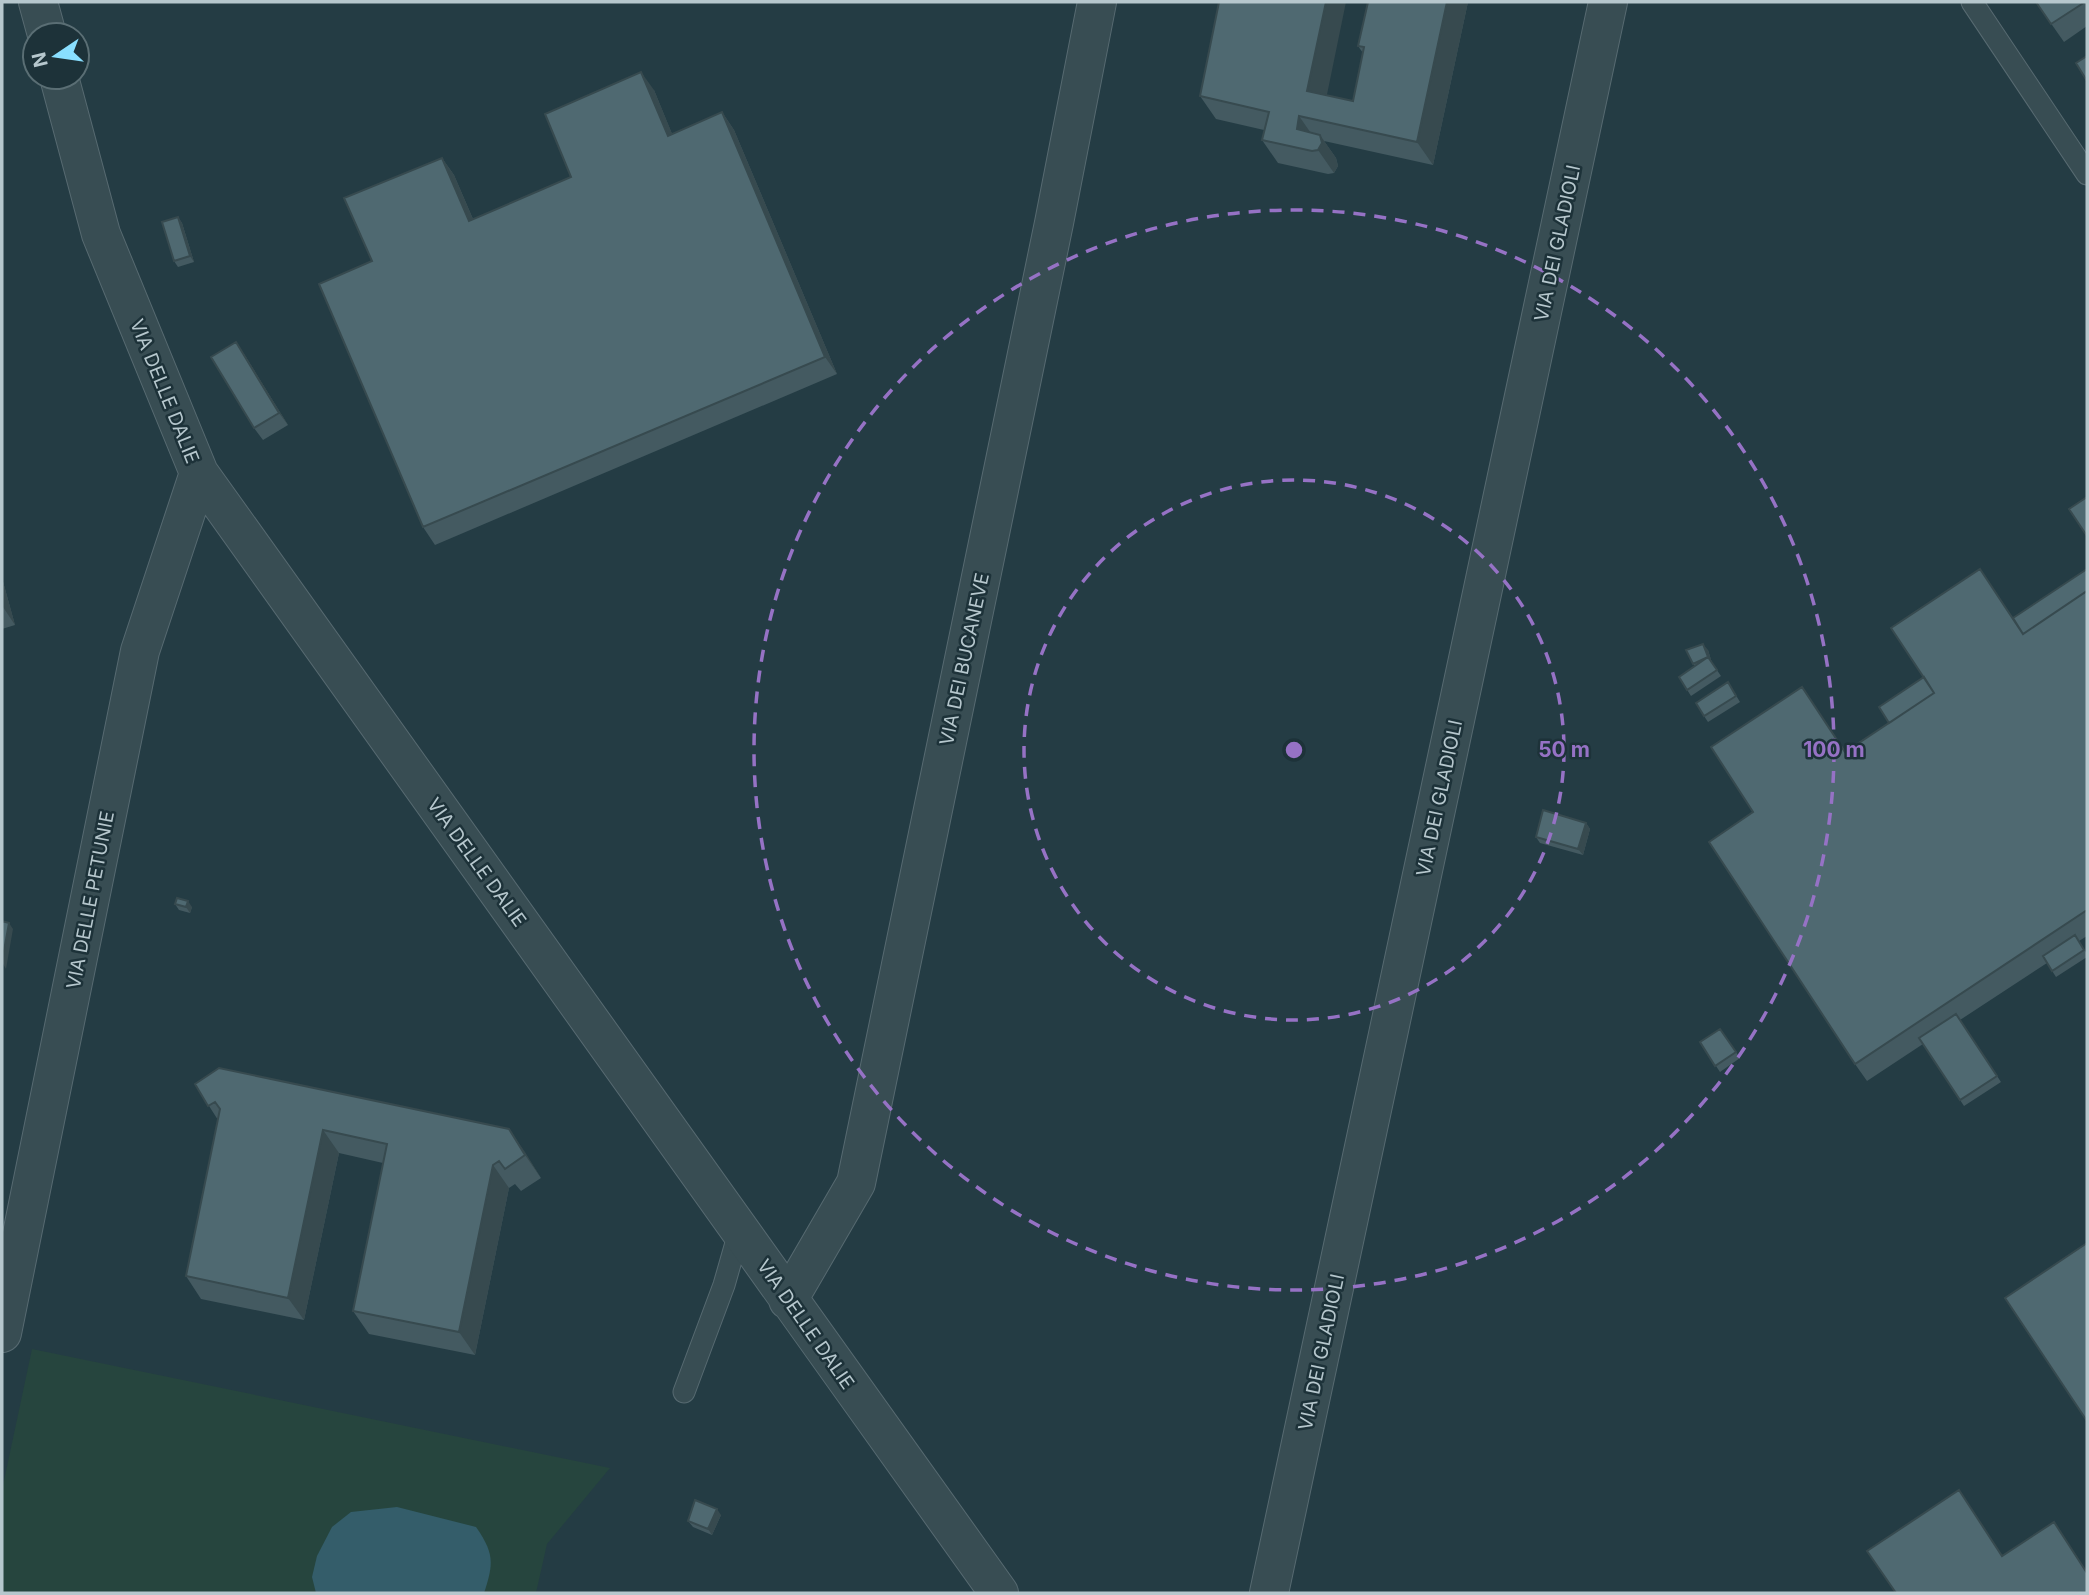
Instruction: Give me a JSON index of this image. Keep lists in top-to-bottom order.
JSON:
{
  "streets": {
    "street": [
      "VIA DEI GLADIOLI",
      "VIA DELLE DALIE",
      "VIA DEI BUCANEVE",
      "VIA DELLE PETUNIE"
    ]
  },
  "crossings": [
    ["VIA DELLE DALIE", "VIA DEI BUCANEVE"],
    ["VIA DELLE DALIE", "VIA DELLE PETUNIE"]
  ],
  "north": "left",
  "rings": ["50 m", "100 m"]
}
